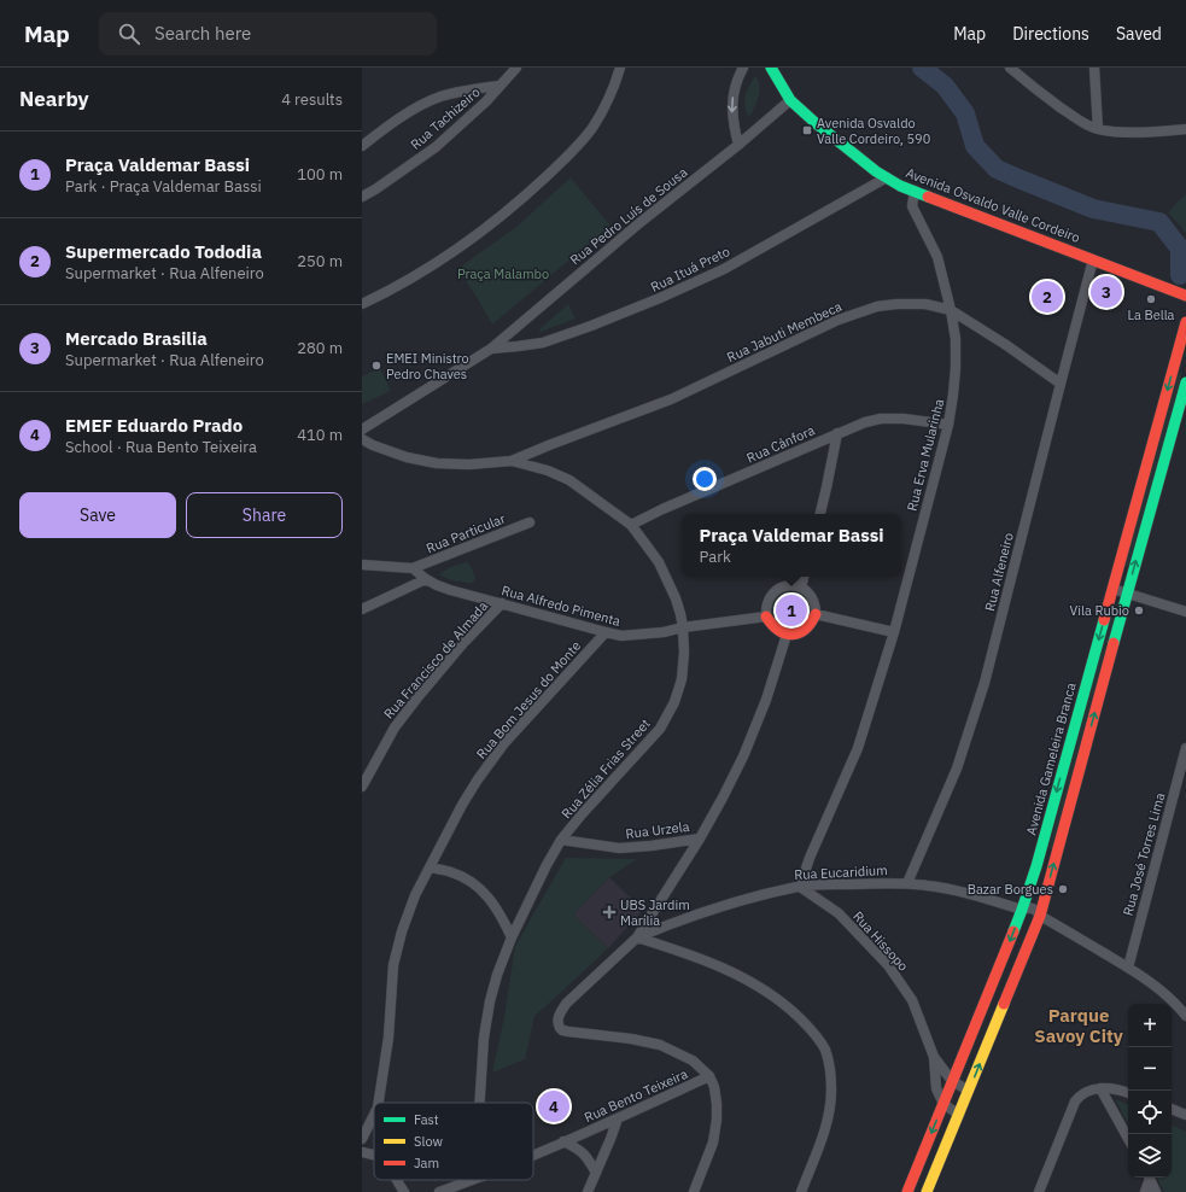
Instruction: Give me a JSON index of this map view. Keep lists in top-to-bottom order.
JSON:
{
  "streets": {
    "main road": ["Avenida Osvaldo Valle Cordeiro", "Avenida Gameleira Branca"],
    "street": [
      "Rua Tachizeiro",
      "Rua Pedro Luís de Sousa",
      "Rua Ituá Preto",
      "Rua Jabuti Membeca",
      "Rua Cánfora",
      "Rua Erva Mularinha",
      "Rua Particular",
      "Rua Alfeneiro",
      "Rua Alfredo Pimenta",
      "Rua Francisco de Almada",
      "Rua Bom Jesus do Monte",
      "Rua Zélia Frias Street",
      "Rua Urzela",
      "Rua José Torres Lima",
      "Rua Eucaridium",
      "Rua Hissopo",
      "Rua Bento Teixeira"
    ]
  },
  "crossings": [
    ["Avenida Osvaldo Valle Cordeiro", "Rua Pedro Luís de Sousa"],
    ["Avenida Osvaldo Valle Cordeiro", "Rua Ituá Preto"],
    ["Avenida Osvaldo Valle Cordeiro", "Rua Erva Mularinha"],
    ["Avenida Osvaldo Valle Cordeiro", "Rua Alfeneiro"],
    ["Rua Pedro Luís de Sousa", "Rua Ituá Preto"],
    ["Rua Jabuti Membeca", "Rua Erva Mularinha"],
    ["Rua Jabuti Membeca", "Rua Alfeneiro"],
    ["Rua Jabuti Membeca", "Rua Zélia Frias Street"],
    ["Rua Cánfora", "Rua Erva Mularinha"],
    ["Rua Cánfora", "Rua Zélia Frias Street"],
    ["Rua Erva Mularinha", "Rua Eucaridium"],
    ["Rua Erva Mularinha", "Rua Hissopo"],
    ["Rua Particular", "Rua Alfredo Pimenta"],
    ["Rua Alfeneiro", "Rua Eucaridium"],
    ["Rua Alfredo Pimenta", "Rua Francisco de Almada"],
    ["Rua Alfredo Pimenta", "Rua Bom Jesus do Monte"],
    ["Rua Alfredo Pimenta", "Rua Zélia Frias Street"],
    ["Avenida Gameleira Branca", "Rua Eucaridium"],
    ["Avenida Gameleira Branca", "Rua Hissopo"],
    ["Rua Zélia Frias Street", "Rua Urzela"],
    ["Rua Eucaridium", "Rua Hissopo"]
  ],
  "districts": ["Parque Savoy City"],
  "parks": ["Praça Malambo"],
  "places": {
    "transit": ["Avenida Osvaldo Valle Cordeiro, 590"],
    "other": [
      "La Bella",
      "EMEI Ministro Pedro Chaves",
      "Vila Rubio",
      "Bazar Borgues"
    ],
    "health": ["UBS Jardim Marília"]
  },
  "legend": ["Fast", "Slow", "Jam"],
  "page": {
    "header": "Map",
    "search": "Search here",
    "nav": ["Map", "Directions", "Saved"],
    "heading": ["Nearby", "4 results"],
    "list": [
      {
        "mark": "1",
        "name": "Praça Valdemar Bassi",
        "note": "Park · Praça Valdemar Bassi",
        "value": "100 m"
      },
      {
        "mark": "2",
        "name": "Supermercado Tododia",
        "note": "Supermarket · Rua Alfeneiro",
        "value": "250 m"
      },
      {
        "mark": "3",
        "name": "Mercado Brasilia",
        "note": "Supermarket · Rua Alfeneiro",
        "value": "280 m"
      },
      {
        "mark": "4",
        "name": "EMEF Eduardo Prado",
        "note": "School · Rua Bento Teixeira",
        "value": "410 m"
      }
    ],
    "pins": [
      "3",
      "2",
      "1",
      "4"
    ],
    "buttons": ["Save", "Share"],
    "popup": ["Praça Valdemar Bassi", "Park"],
    "map_buttons": ["+", "−"]
  }
}
